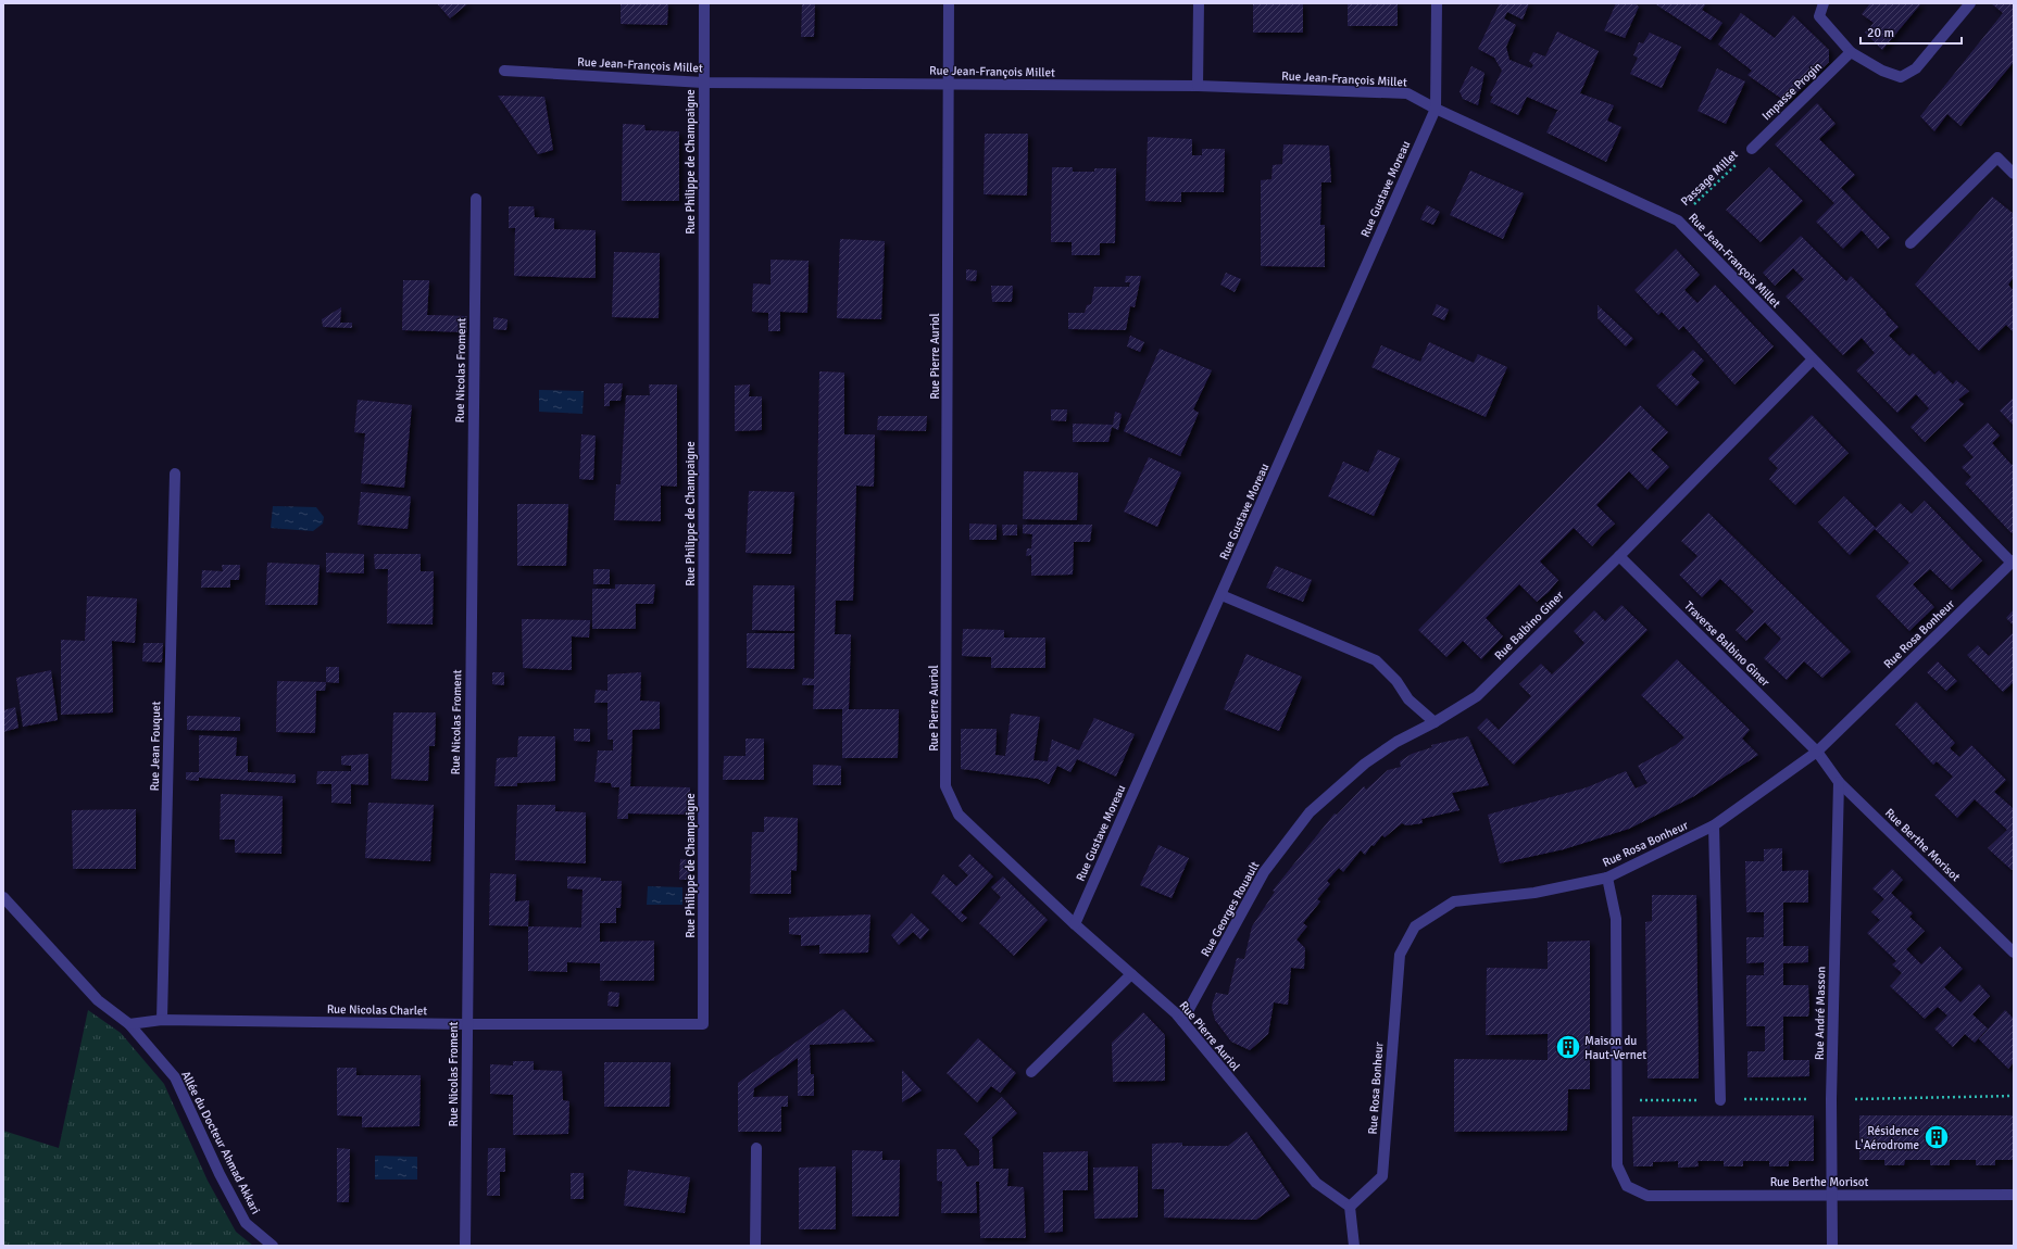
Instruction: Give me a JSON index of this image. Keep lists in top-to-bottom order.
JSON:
{
  "streets": {
    "street": [
      "Rue Jean-François Millet",
      "Impasse Progin",
      "Rue Philippe de Champaigne",
      "Rue Gustave Moreau",
      "Rue Pierre Auriol",
      "Rue Nicolas Froment",
      "Rue Balbino Giner",
      "Rue Rosa Bonheur",
      "Traverse Balbino Giner",
      "Rue Jean Fouquet",
      "Rue Berthe Morisot",
      "Rue Georges Rouault",
      "Rue Nicolas Charlet",
      "Rue André Masson",
      "Allée du Docteur Ahmad Akkari"
    ],
    "path": ["Passage Millet"]
  },
  "crossings": [
    ["Rue Jean-François Millet", "Rue Philippe de Champaigne"],
    ["Rue Jean-François Millet", "Passage Millet"],
    ["Rue Jean-François Millet", "Rue Gustave Moreau"],
    ["Rue Jean-François Millet", "Rue Pierre Auriol"],
    ["Rue Jean-François Millet", "Rue Balbino Giner"],
    ["Rue Jean-François Millet", "Rue Rosa Bonheur"],
    ["Impasse Progin", "Passage Millet"],
    ["Rue Philippe de Champaigne", "Rue Nicolas Charlet"],
    ["Rue Gustave Moreau", "Rue Pierre Auriol"],
    ["Rue Pierre Auriol", "Rue Rosa Bonheur"],
    ["Rue Pierre Auriol", "Rue Georges Rouault"],
    ["Rue Nicolas Froment", "Rue Nicolas Charlet"],
    ["Rue Balbino Giner", "Traverse Balbino Giner"],
    ["Rue Balbino Giner", "Rue Georges Rouault"],
    ["Rue Rosa Bonheur", "Traverse Balbino Giner"],
    ["Rue Rosa Bonheur", "Rue Berthe Morisot"],
    ["Traverse Balbino Giner", "Rue Berthe Morisot"],
    ["Rue Jean Fouquet", "Rue Nicolas Charlet"],
    ["Rue Berthe Morisot", "Rue André Masson"],
    ["Rue Nicolas Charlet", "Allée du Docteur Ahmad Akkari"]
  ],
  "places": {
    "building": ["Maison du Haut-Vernet", "Résidence L'Aérodrome"]
  },
  "scale_bar": "20 m"
}
